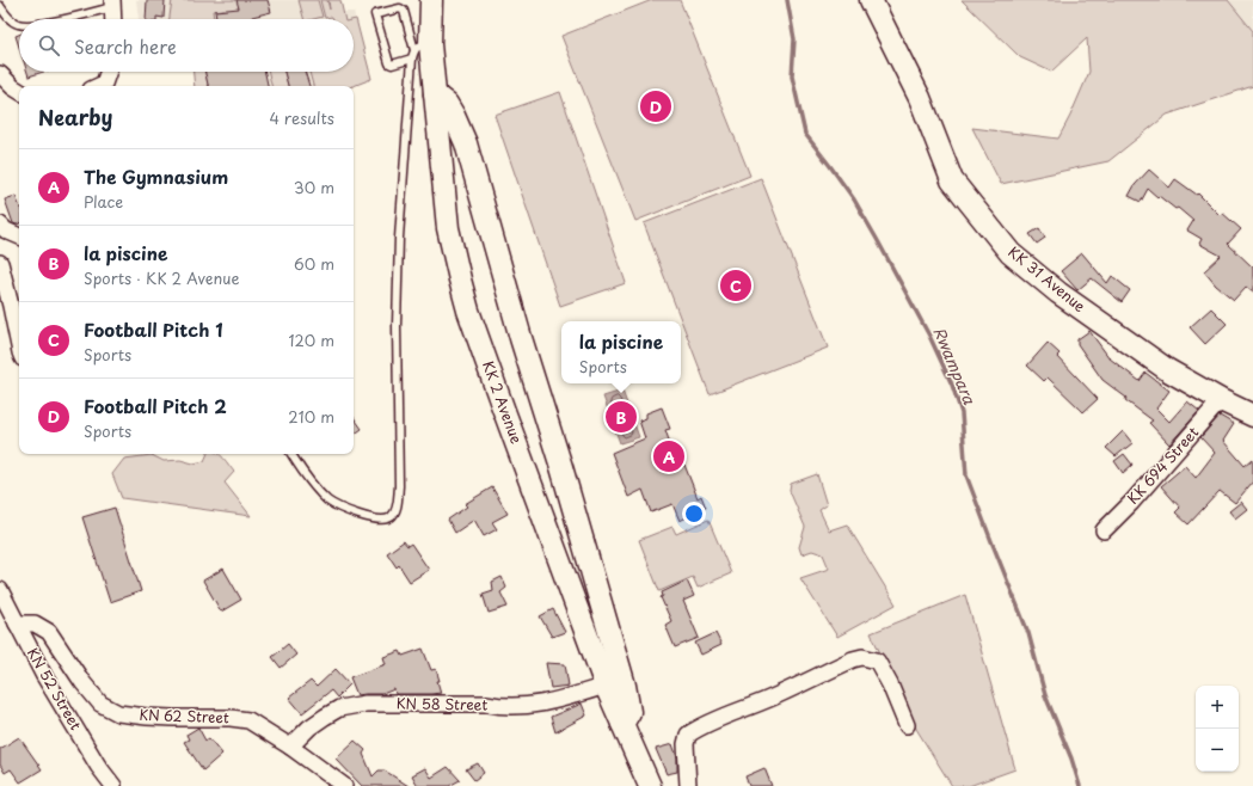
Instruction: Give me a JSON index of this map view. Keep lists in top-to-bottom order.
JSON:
{
  "streets": {
    "main road": ["KK 31 Avenue", "KK 2 Avenue"],
    "street": [
      "KK 694 Street",
      "KN 52 Street",
      "KN 58 Street",
      "KN 62 Street"
    ]
  },
  "crossings": [
    ["KK 31 Avenue", "KK 694 Street"],
    ["KK 2 Avenue", "KN 58 Street"],
    ["KN 52 Street", "KN 62 Street"],
    ["KN 58 Street", "KN 62 Street"]
  ],
  "water": ["Rwampara"],
  "page": {
    "search": "Search here",
    "heading": ["Nearby", "4 results"],
    "pins": [
      "D",
      "C",
      "B",
      "A"
    ],
    "list": [
      {
        "mark": "A",
        "name": "The Gymnasium",
        "note": "Place",
        "value": "30 m"
      },
      {
        "mark": "B",
        "name": "la piscine",
        "note": "Sports · KK 2 Avenue",
        "value": "60 m"
      },
      {
        "mark": "C",
        "name": "Football Pitch 1",
        "note": "Sports",
        "value": "120 m"
      },
      {
        "mark": "D",
        "name": "Football Pitch 2",
        "note": "Sports",
        "value": "210 m"
      }
    ],
    "popup": ["la piscine", "Sports"],
    "map_buttons": ["+", "−"]
  }
}
